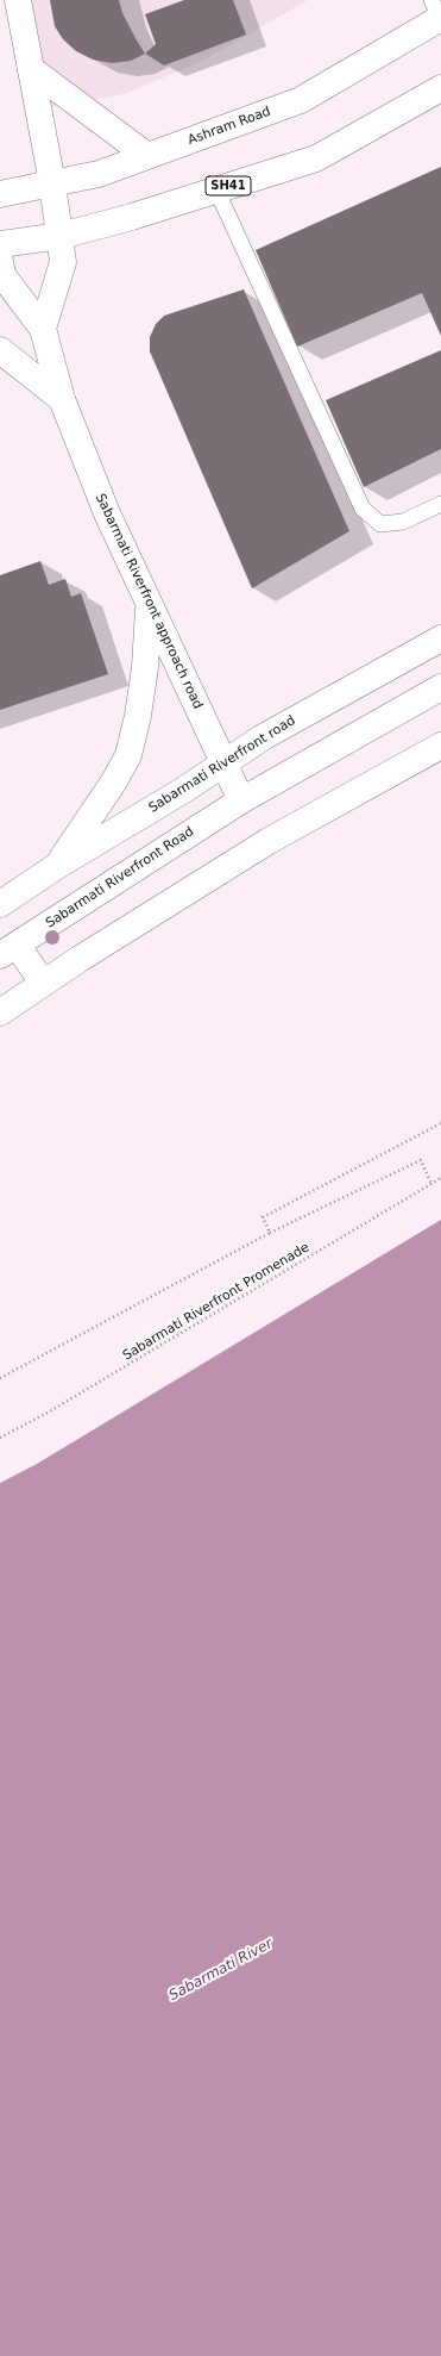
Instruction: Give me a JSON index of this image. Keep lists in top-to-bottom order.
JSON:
{
  "streets": {
    "street": [
      "Ashram Road",
      "SH41",
      "Sabarmati Riverfront approach road",
      "Sabarmati Riverfront road",
      "Sabarmati Riverfront Road"
    ],
    "path": ["Sabarmati Riverfront Promenade"]
  },
  "crossings": [
    ["Sabarmati Riverfront approach road", "Sabarmati Riverfront road"],
    ["Sabarmati Riverfront approach road", "Sabarmati Riverfront Road"]
  ],
  "water": ["Sabarmati River"]
}
